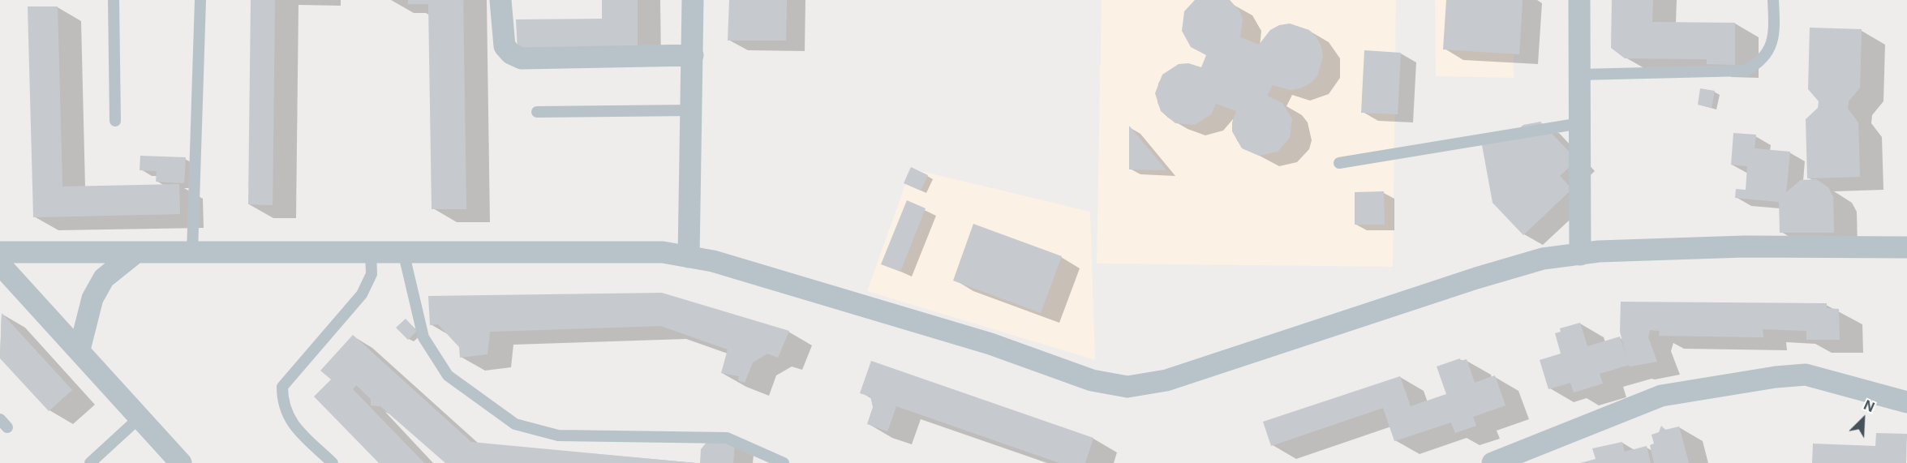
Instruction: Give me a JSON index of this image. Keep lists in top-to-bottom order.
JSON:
{
  "north": "top right"
}
